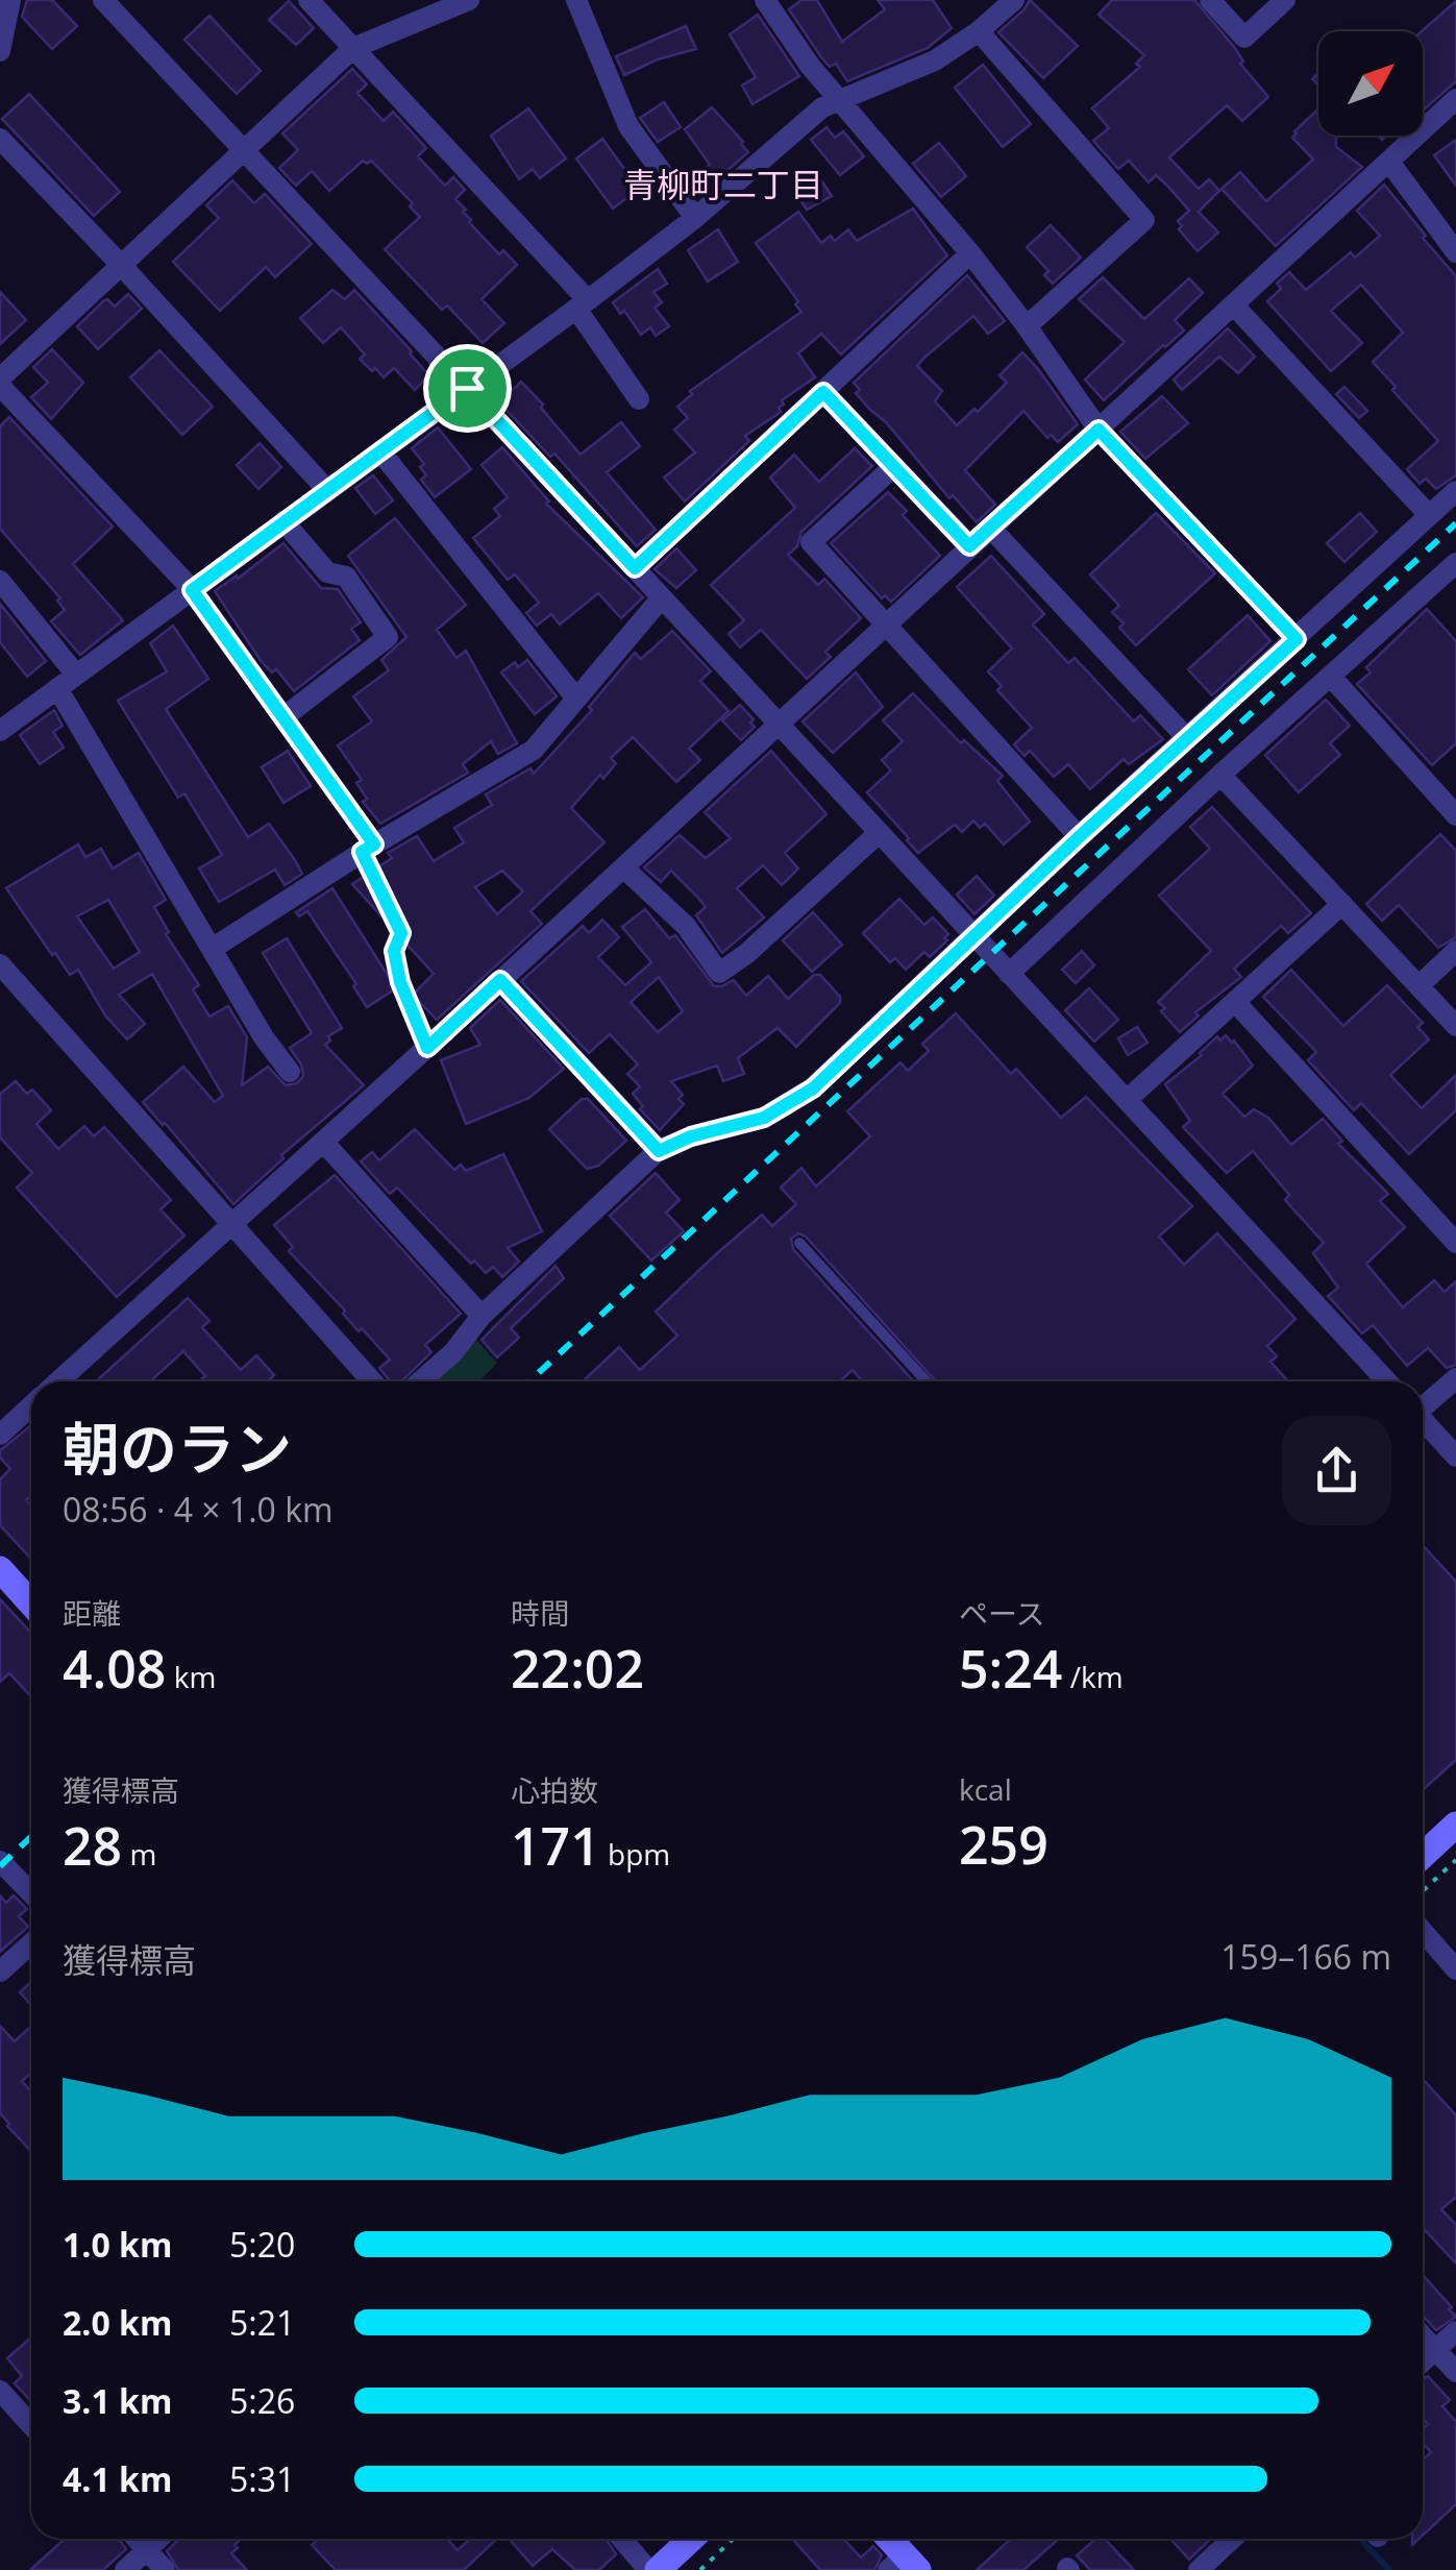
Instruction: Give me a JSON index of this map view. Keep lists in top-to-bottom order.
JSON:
{
  "districts": ["青柳町二丁目"],
  "north": "top right",
  "page": {
    "heading": ["朝のラン", "08:56 · 4 × 1.0 km"],
    "stats": [
      ["距離", "4.08 km"],
      ["時間", "22:02"],
      ["ペース", "5:24 /km"],
      ["獲得標高", "28 m"],
      ["心拍数", "171 bpm"],
      ["kcal", "259"]
    ],
    "chart": ["獲得標高", "159–166 m"],
    "list": [
      {
        "name": "1.0 km",
        "note": "5:20"
      },
      {
        "name": "2.0 km",
        "note": "5:21"
      },
      {
        "name": "3.1 km",
        "note": "5:26"
      },
      {
        "name": "4.1 km",
        "note": "5:31"
      }
    ]
  }
}
